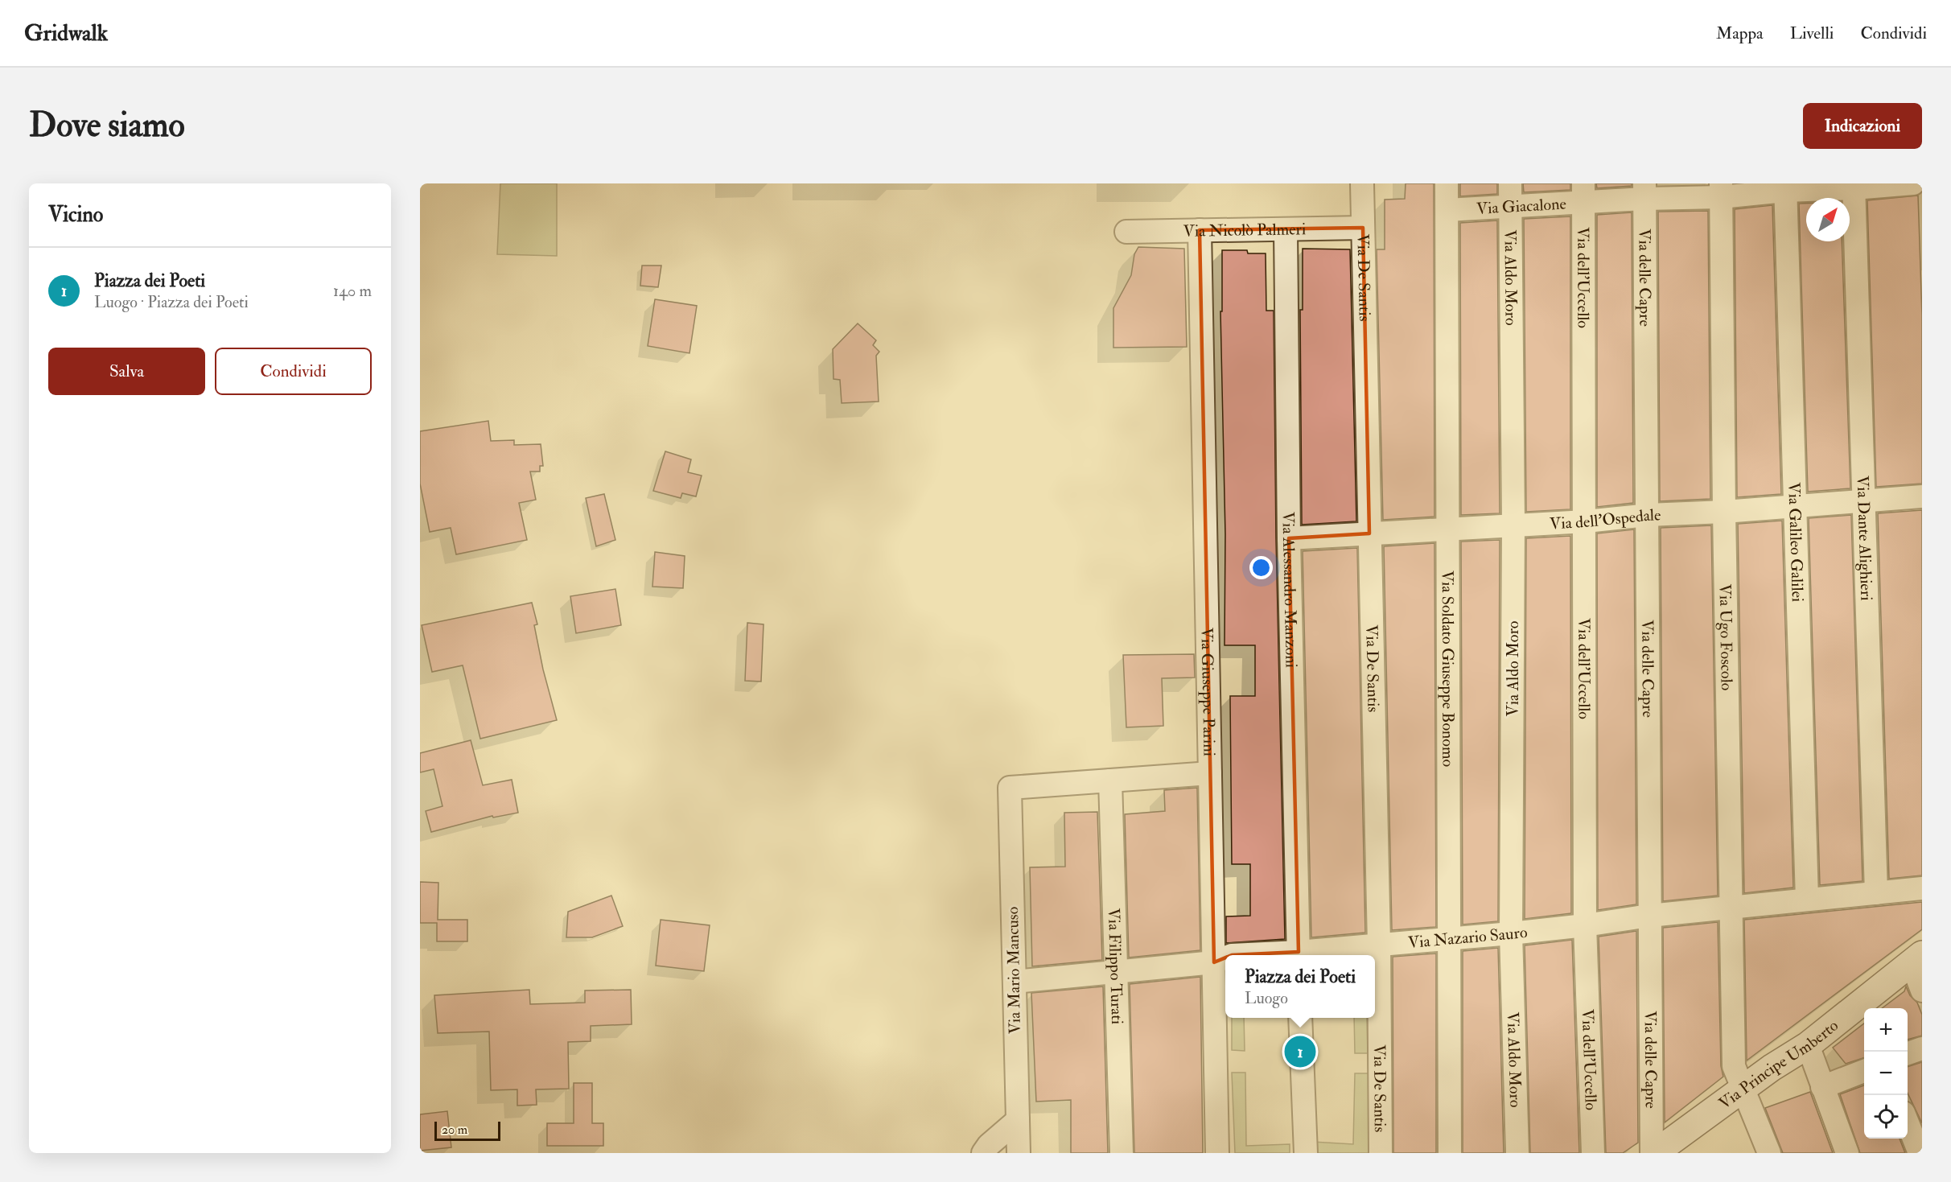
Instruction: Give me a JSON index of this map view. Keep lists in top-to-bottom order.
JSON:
{
  "streets": {
    "street": [
      "Via Giacalone",
      "Via Nicolò Palmeri",
      "Via De Santis",
      "Via Aldo Moro",
      "Via dell'Uccello",
      "Via delle Capre",
      "Via dell'Ospedale",
      "Via Dante Alighieri",
      "Via Galileo Galilei",
      "Via Alessandro Manzoni",
      "Via Ugo Foscolo",
      "Via Soldato Giuseppe Bonomo",
      "Via Giuseppe Parini",
      "Via Nazario Sauro",
      "Via Filippo Turati",
      "Via Mario Mancuso",
      "Via Principe Umberto"
    ]
  },
  "crossings": [
    ["Via Giacalone", "Via Aldo Moro"],
    ["Via Giacalone", "Via dell'Uccello"],
    ["Via Giacalone", "Via delle Capre"],
    ["Via Giacalone", "Via Dante Alighieri"],
    ["Via Giacalone", "Via Galileo Galilei"],
    ["Via Giacalone", "Via Ugo Foscolo"],
    ["Via Giacalone", "Via Soldato Giuseppe Bonomo"],
    ["Via Nicolò Palmeri", "Via De Santis"],
    ["Via Nicolò Palmeri", "Via Alessandro Manzoni"],
    ["Via Nicolò Palmeri", "Via Giuseppe Parini"],
    ["Via De Santis", "Via dell'Ospedale"],
    ["Via De Santis", "Via Nazario Sauro"],
    ["Via Aldo Moro", "Via dell'Ospedale"],
    ["Via Aldo Moro", "Via Nazario Sauro"],
    ["Via dell'Uccello", "Via dell'Ospedale"],
    ["Via dell'Uccello", "Via Nazario Sauro"],
    ["Via delle Capre", "Via dell'Ospedale"],
    ["Via delle Capre", "Via Nazario Sauro"],
    ["Via delle Capre", "Via Principe Umberto"],
    ["Via dell'Ospedale", "Via Dante Alighieri"],
    ["Via dell'Ospedale", "Via Galileo Galilei"],
    ["Via dell'Ospedale", "Via Alessandro Manzoni"],
    ["Via dell'Ospedale", "Via Ugo Foscolo"],
    ["Via dell'Ospedale", "Via Soldato Giuseppe Bonomo"],
    ["Via Dante Alighieri", "Via Nazario Sauro"],
    ["Via Galileo Galilei", "Via Nazario Sauro"],
    ["Via Alessandro Manzoni", "Via Nazario Sauro"],
    ["Via Ugo Foscolo", "Via Nazario Sauro"],
    ["Via Ugo Foscolo", "Via Principe Umberto"],
    ["Via Soldato Giuseppe Bonomo", "Via Nazario Sauro"],
    ["Via Giuseppe Parini", "Via Nazario Sauro"],
    ["Via Nazario Sauro", "Via Filippo Turati"],
    ["Via Nazario Sauro", "Via Mario Mancuso"],
    ["Via Filippo Turati", "Via Mario Mancuso"]
  ],
  "scale_bar": "20 m",
  "north": "top right",
  "page": {
    "header": "Gridwalk",
    "nav": ["Mappa", "Livelli", "Condividi"],
    "buttons": [
      "Indicazioni",
      ["Salva", "Condividi"]
    ],
    "title": "Dove siamo",
    "heading": "Vicino",
    "list": [
      {
        "mark": "1",
        "name": "Piazza dei Poeti",
        "note": "Luogo · Piazza dei Poeti",
        "value": "140 m"
      }
    ],
    "popup": ["Piazza dei Poeti", "Luogo"],
    "map_buttons": ["+", "−"],
    "pins": "1",
    "scale": "20 m"
  }
}
